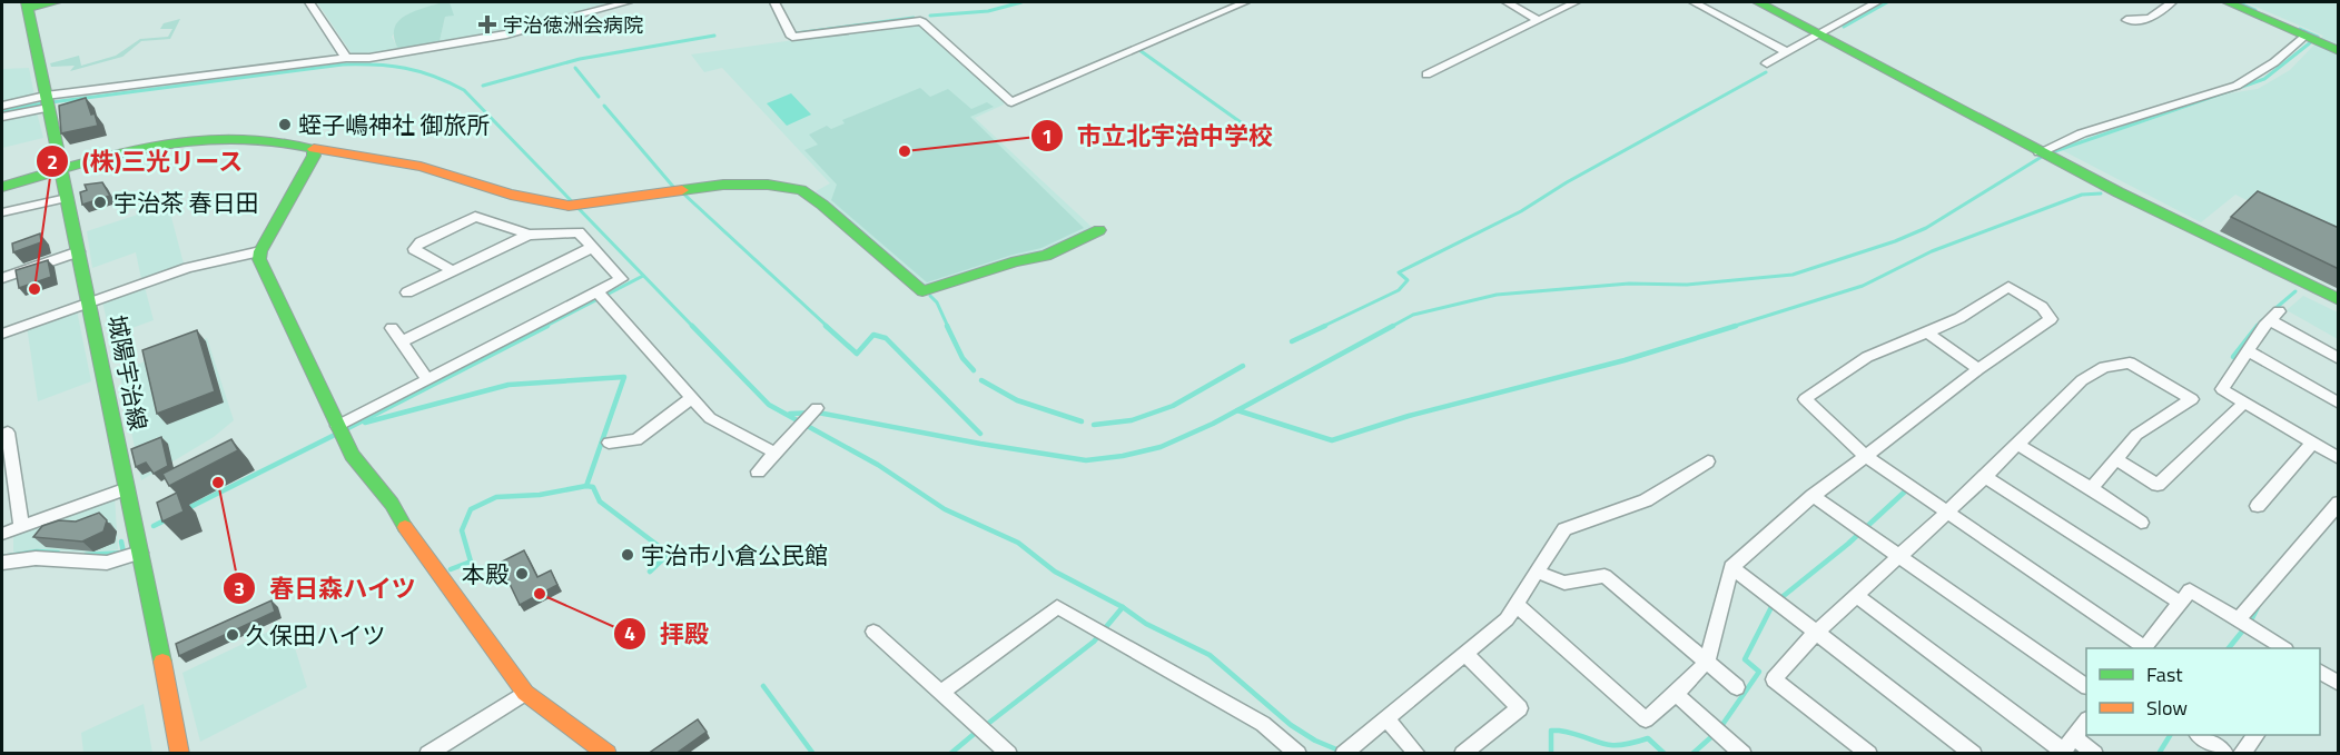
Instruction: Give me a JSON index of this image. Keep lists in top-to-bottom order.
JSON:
{
  "streets": {
    "street": ["城陽宇治線"]
  },
  "places": {
    "health": ["宇治徳洲会病院"],
    "other": [
      "蛭子嶋神社 御旅所",
      "市立北宇治中学校",
      "宇治茶 春日田",
      "(株)三光リース",
      "春日森ハイツ",
      "宇治市小倉公民館",
      "本殿",
      "拝殿",
      "久保田ハイツ"
    ]
  },
  "legend": ["Fast", "Slow"]
}
